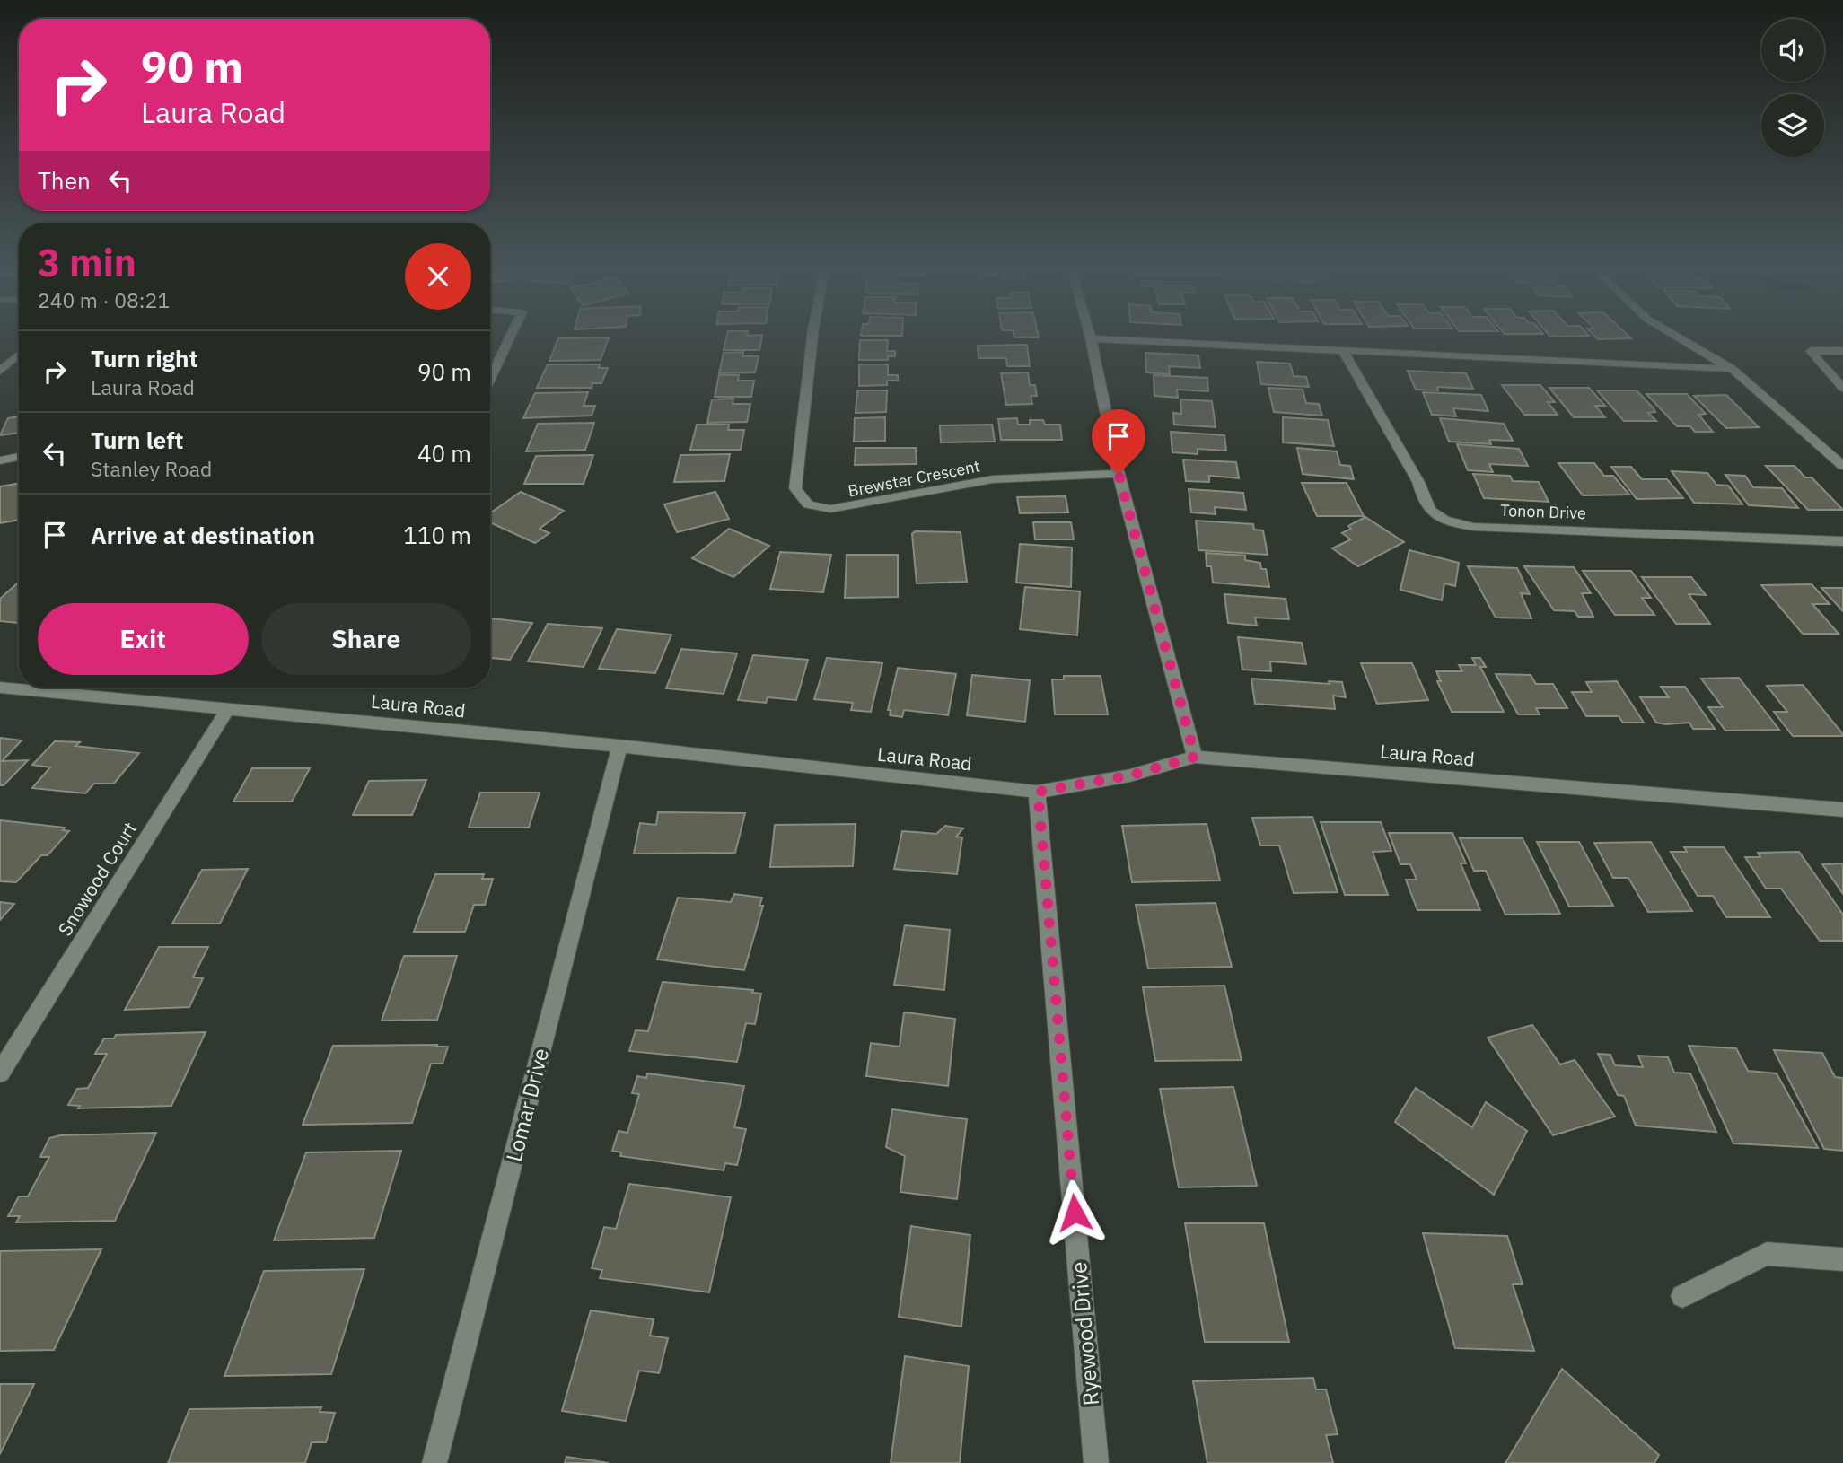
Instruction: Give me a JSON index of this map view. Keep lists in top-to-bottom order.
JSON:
{
  "streets": {
    "street": [
      "Brewster Crescent",
      "Tonon Drive",
      "Laura Road",
      "Snowood Court",
      "Lomar Drive",
      "Ryewood Drive"
    ]
  },
  "crossings": [
    ["Laura Road", "Snowood Court"],
    ["Laura Road", "Lomar Drive"],
    ["Laura Road", "Ryewood Drive"]
  ],
  "page": {
    "turn": ["90 m", "Laura Road"],
    "then": "Then",
    "heading": ["3 min", "240 m · 08:21"],
    "list": [
      {
        "name": "Turn right",
        "note": "Laura Road",
        "value": "90 m"
      },
      {
        "name": "Turn left",
        "note": "Stanley Road",
        "value": "40 m"
      },
      {
        "name": "Arrive at destination",
        "value": "110 m"
      }
    ],
    "buttons": ["Exit", "Share"]
  }
}
